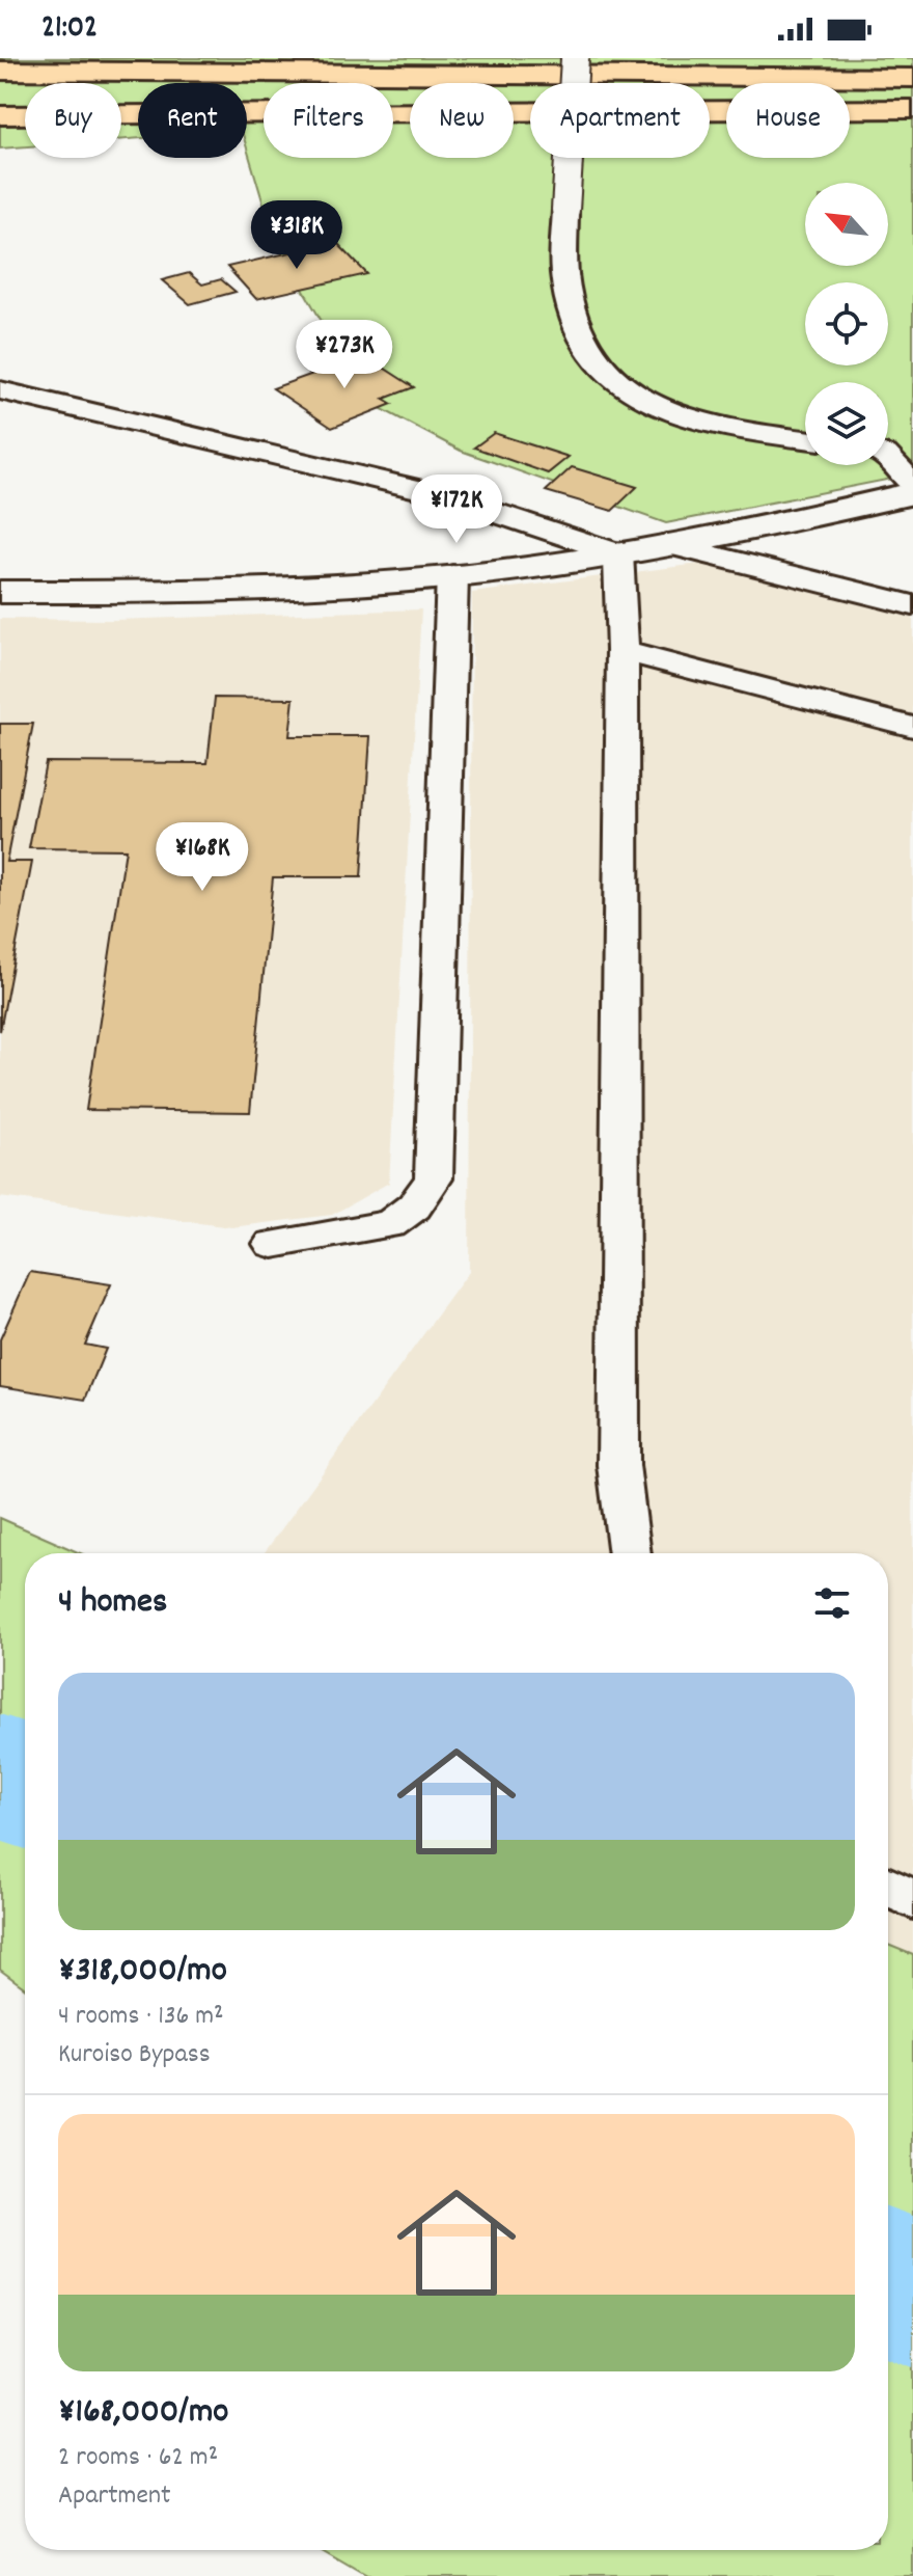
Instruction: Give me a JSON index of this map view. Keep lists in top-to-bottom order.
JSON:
{
  "north": "top left",
  "page": {
    "status": "21:02",
    "chip": [
      "Buy",
      "Rent",
      "Filters",
      "New",
      "Apartment",
      "House"
    ],
    "price": [
      "¥318K",
      "¥273K",
      "¥172K",
      "¥168K"
    ],
    "heading": "4 homes",
    "list": [
      {
        "name": "¥318,000/mo",
        "note": "4 rooms · 136 m² · Kuroiso Bypass"
      },
      {
        "name": "¥168,000/mo",
        "note": "2 rooms · 62 m² · Apartment"
      }
    ]
  }
}
